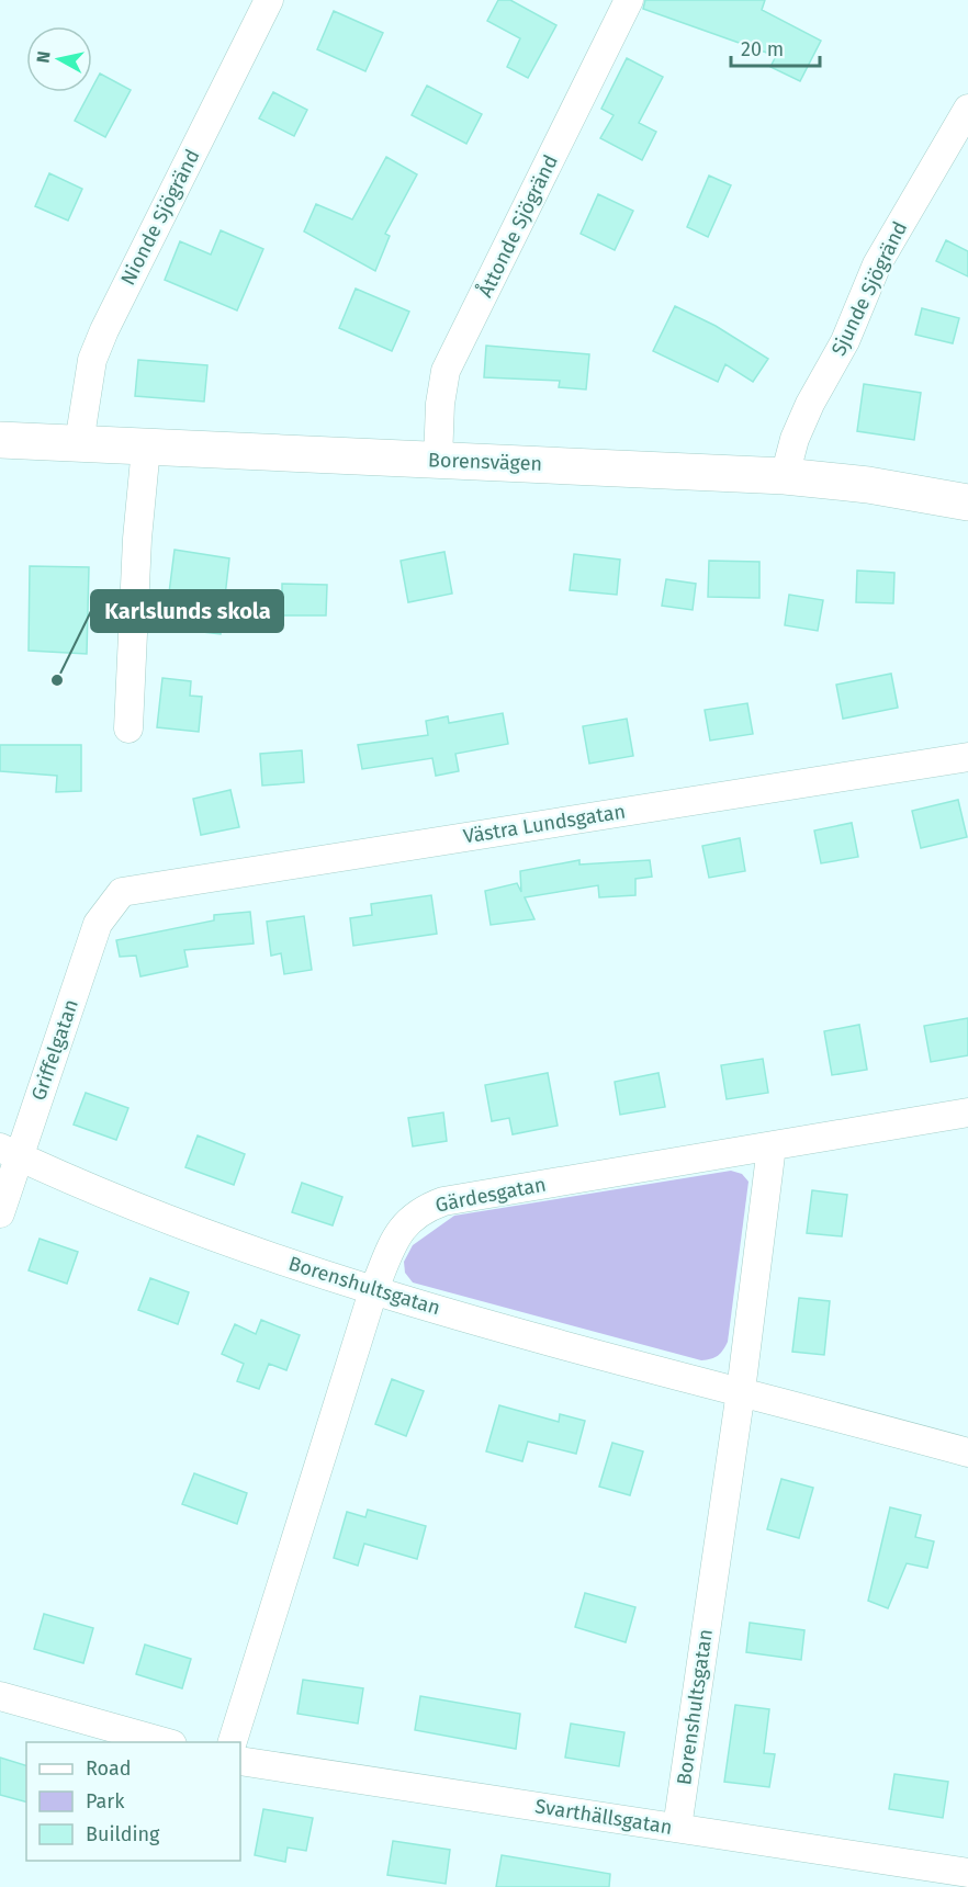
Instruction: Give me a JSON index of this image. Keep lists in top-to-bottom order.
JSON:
{
  "streets": {
    "street": [
      "Nionde Sjögränd",
      "Åttonde Sjögränd",
      "Sjunde Sjögränd",
      "Borensvägen",
      "Västra Lundsgatan",
      "Griffelgatan",
      "Gärdesgatan",
      "Borenshultsgatan",
      "Svarthällsgatan"
    ]
  },
  "crossings": [
    ["Nionde Sjögränd", "Borensvägen"],
    ["Åttonde Sjögränd", "Borensvägen"],
    ["Sjunde Sjögränd", "Borensvägen"],
    ["Västra Lundsgatan", "Griffelgatan"],
    ["Griffelgatan", "Borenshultsgatan"],
    ["Gärdesgatan", "Borenshultsgatan"],
    ["Borenshultsgatan", "Svarthällsgatan"]
  ],
  "places": ["Karlslunds skola"],
  "legend": ["Road", "Park", "Building"],
  "scale_bar": "20 m",
  "north": "left"
}
